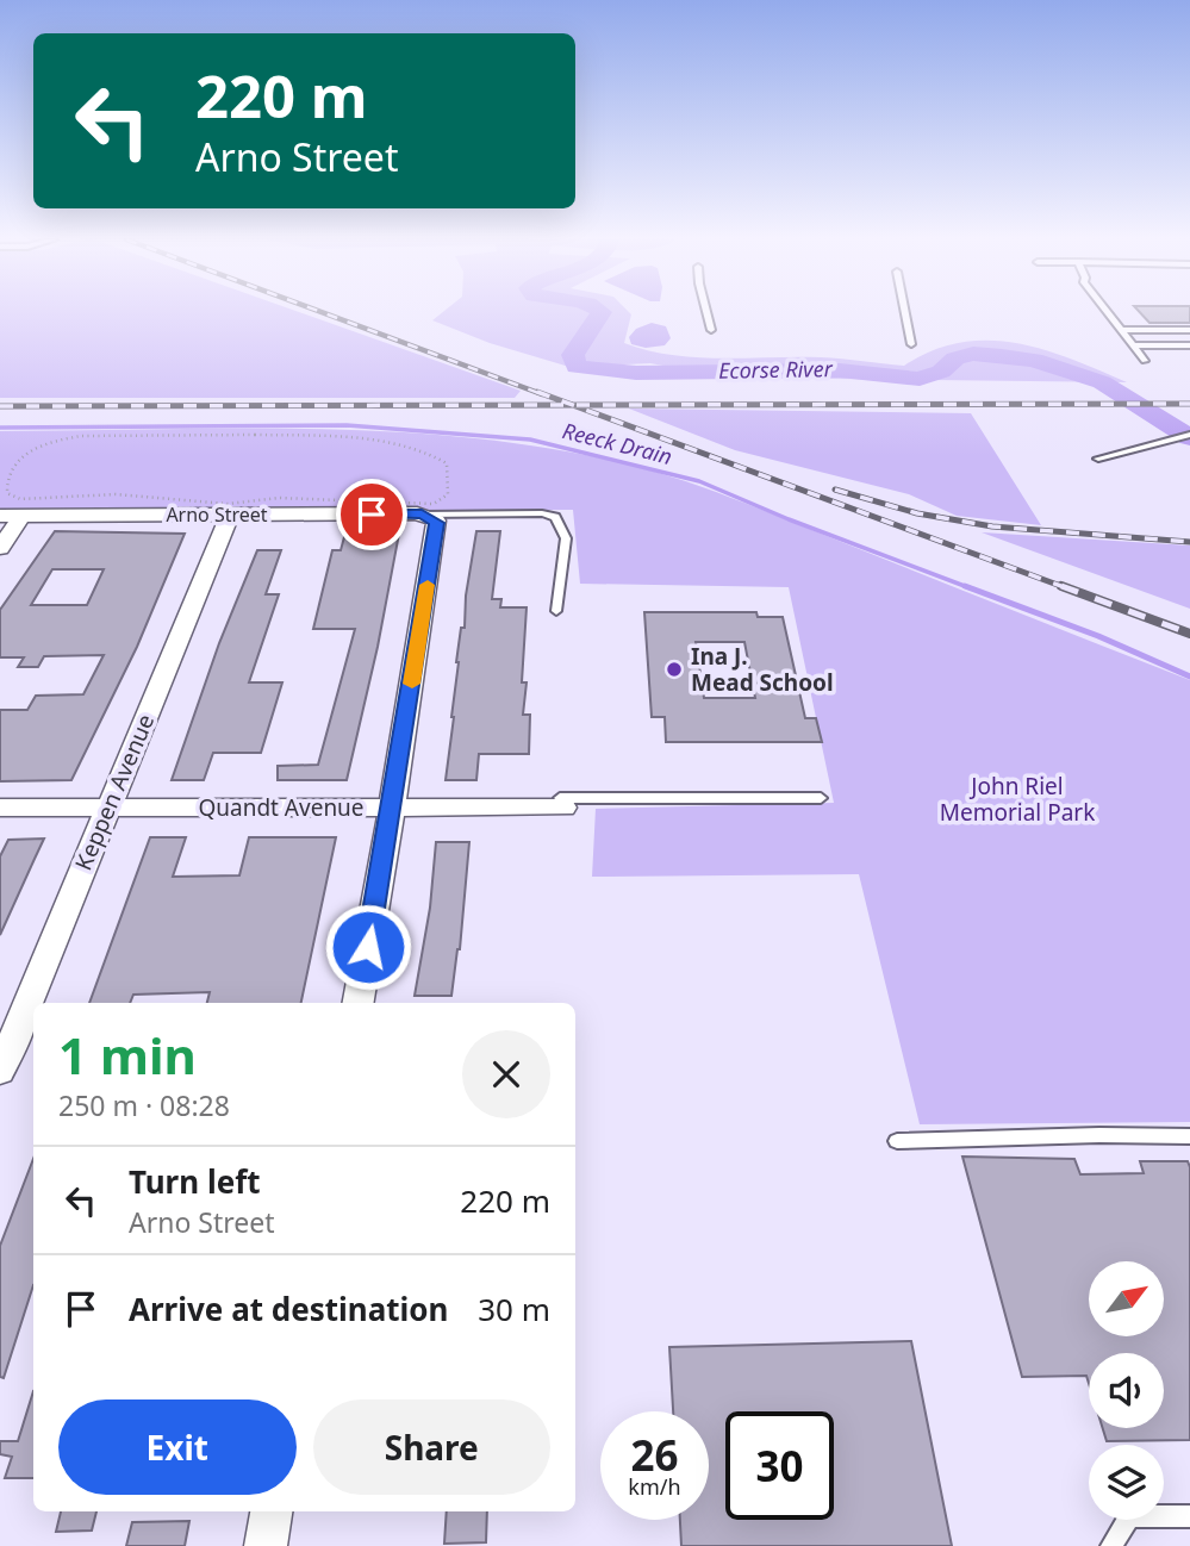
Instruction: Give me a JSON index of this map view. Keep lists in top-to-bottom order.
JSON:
{
  "streets": {
    "street": ["Arno Street", "Keppen Avenue", "Quandt Avenue"]
  },
  "crossings": [
    ["Arno Street", "Keppen Avenue"],
    ["Keppen Avenue", "Quandt Avenue"]
  ],
  "water": ["Ecorse River", "Reeck Drain"],
  "parks": ["John Riel Memorial Park"],
  "places": ["Ina J. Mead School"],
  "north": "top right",
  "page": {
    "turn": ["220 m", "Arno Street"],
    "heading": ["1 min", "250 m · 08:28"],
    "list": [
      {
        "name": "Turn left",
        "note": "Arno Street",
        "value": "220 m"
      },
      {
        "name": "Arrive at destination",
        "value": "30 m"
      }
    ],
    "buttons": ["Exit", "Share"],
    "speed": "26 km/h",
    "limit": "30"
  }
}
